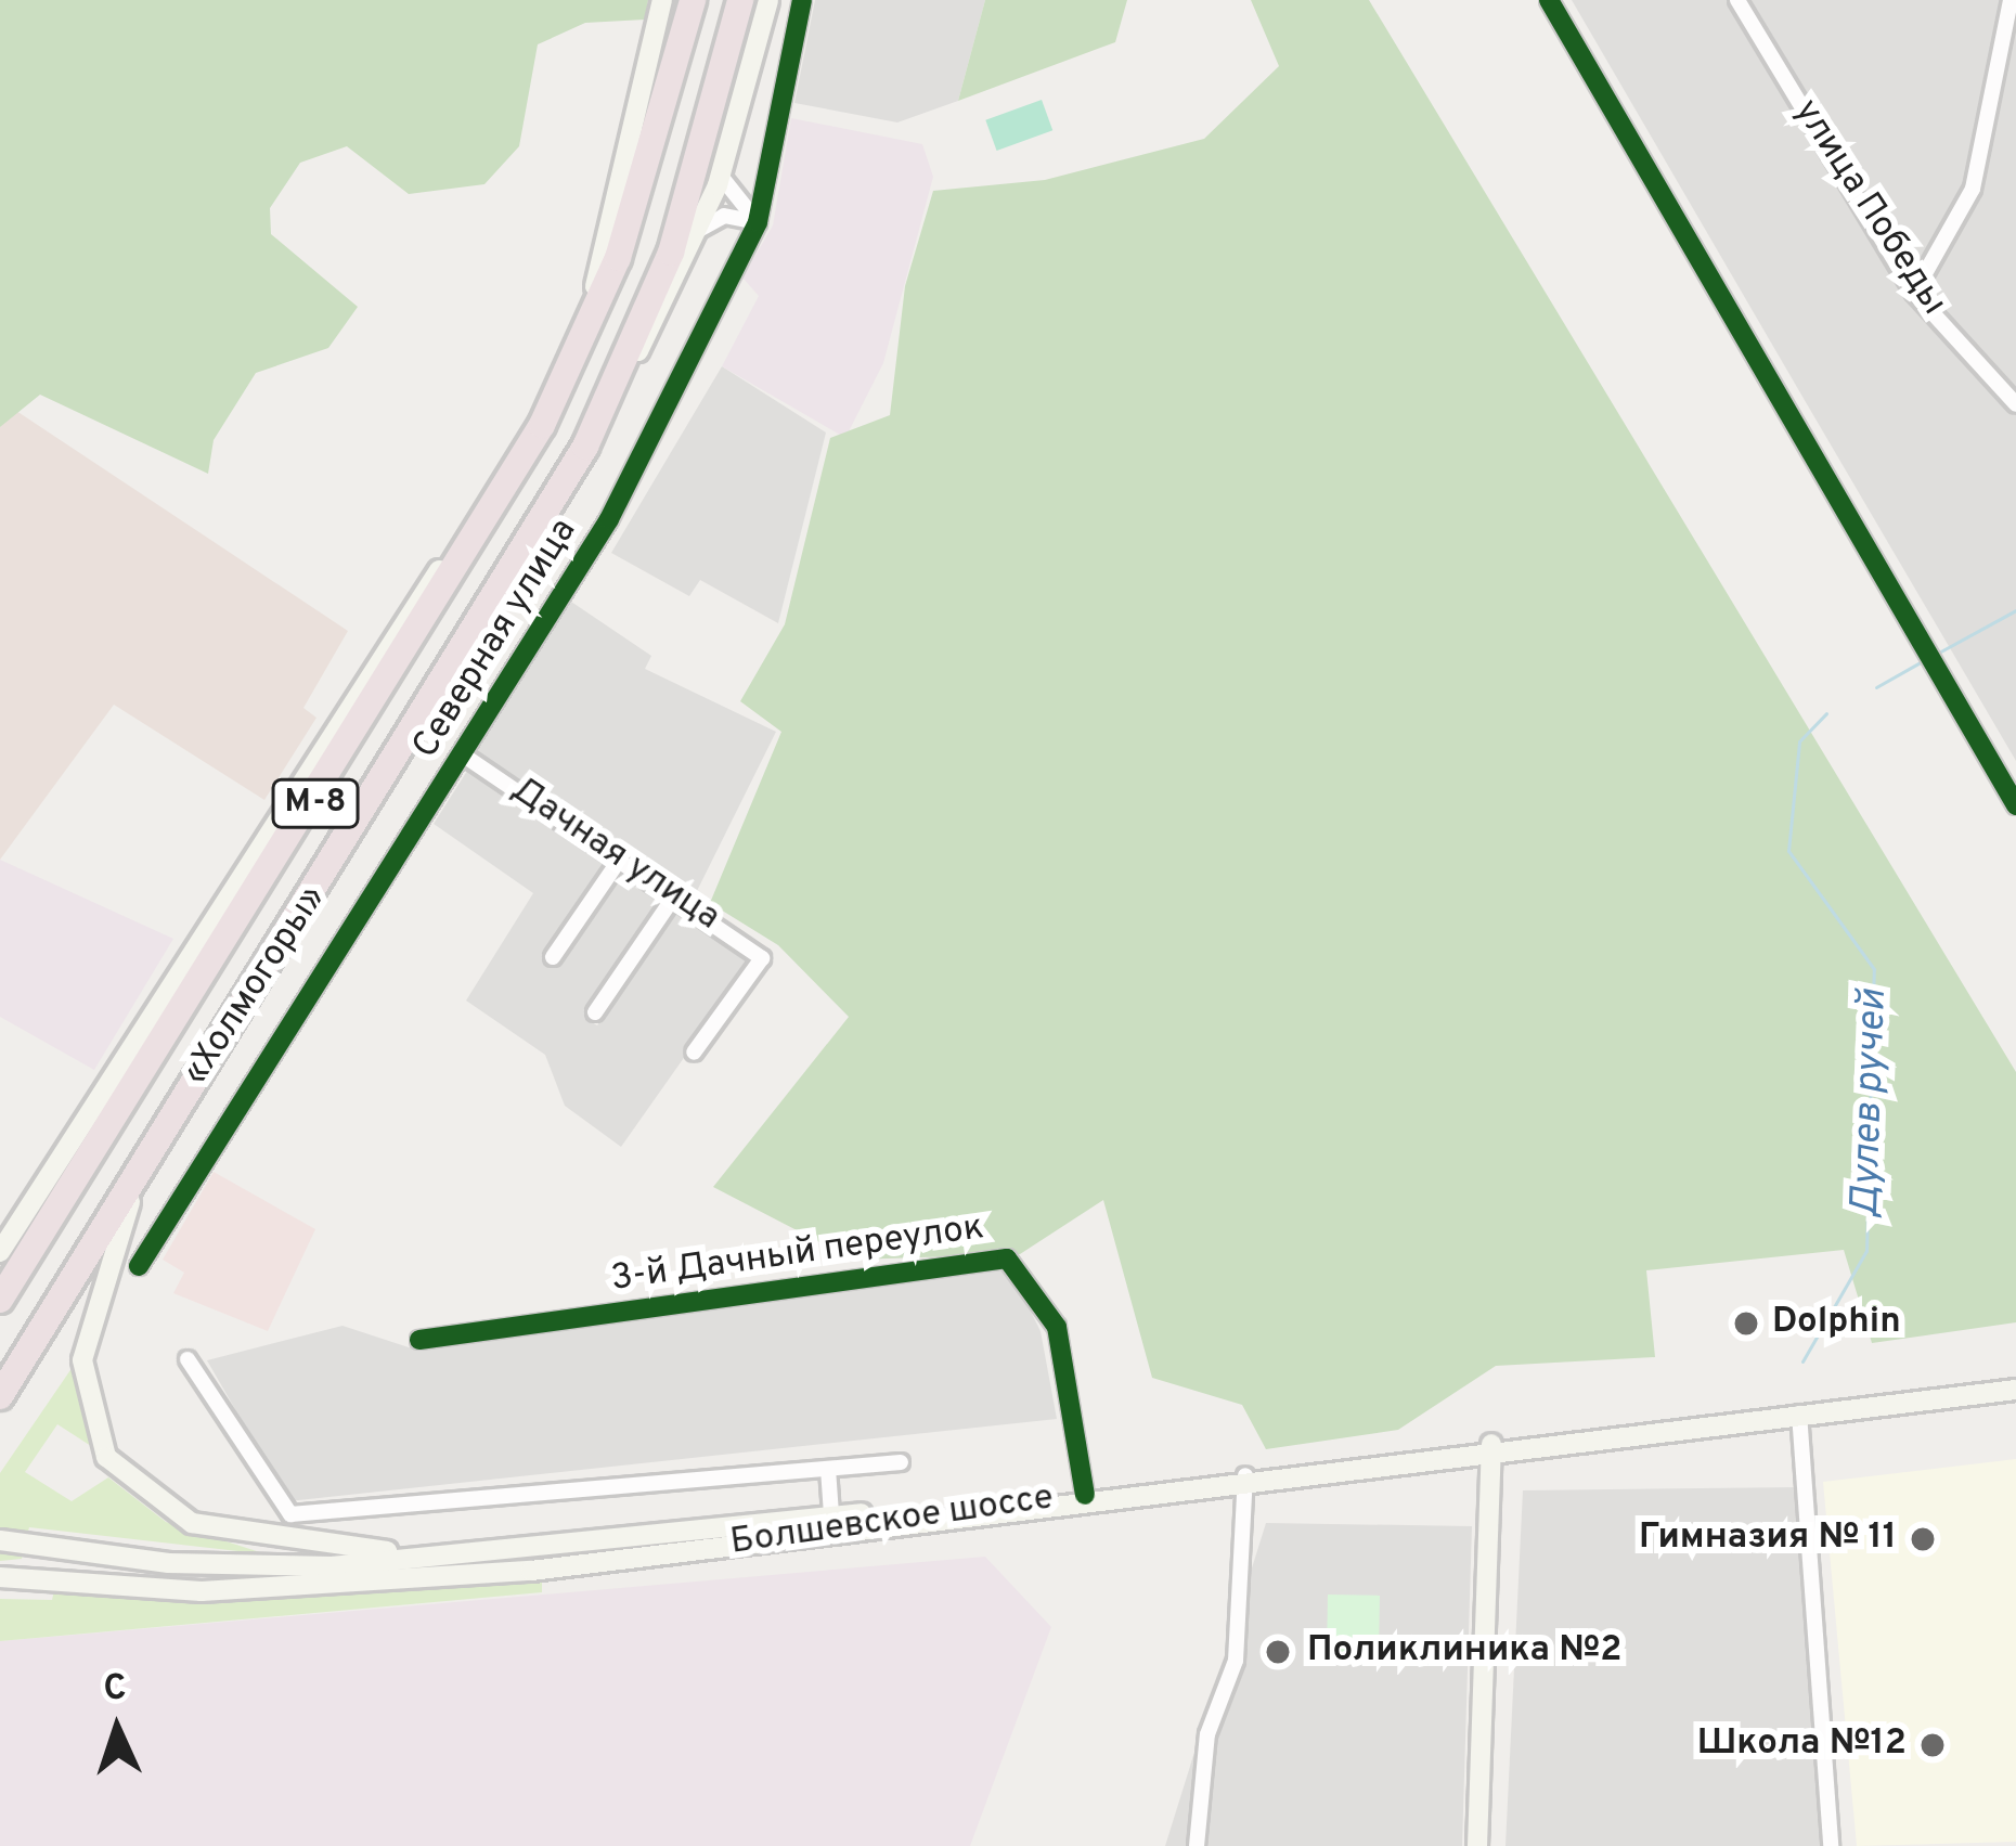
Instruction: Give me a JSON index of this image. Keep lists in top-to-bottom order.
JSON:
{
  "streets": {
    "highway": ["М-8", "«Холмогоры»"],
    "main road": ["Болшевское шоссе"],
    "street": [
      "улица Победы",
      "Северная улица",
      "Дачная улица",
      "3-й Дачный переулок"
    ]
  },
  "crossings": [
    ["Северная улица", "Дачная улица"],
    ["3-й Дачный переулок", "Болшевское шоссе"]
  ],
  "water": ["Дулев ручей"],
  "places": [
    "Dolphin",
    "Гимназия № 11",
    "Поликлиника №2",
    "Школа №12"
  ],
  "north": "top"
}
